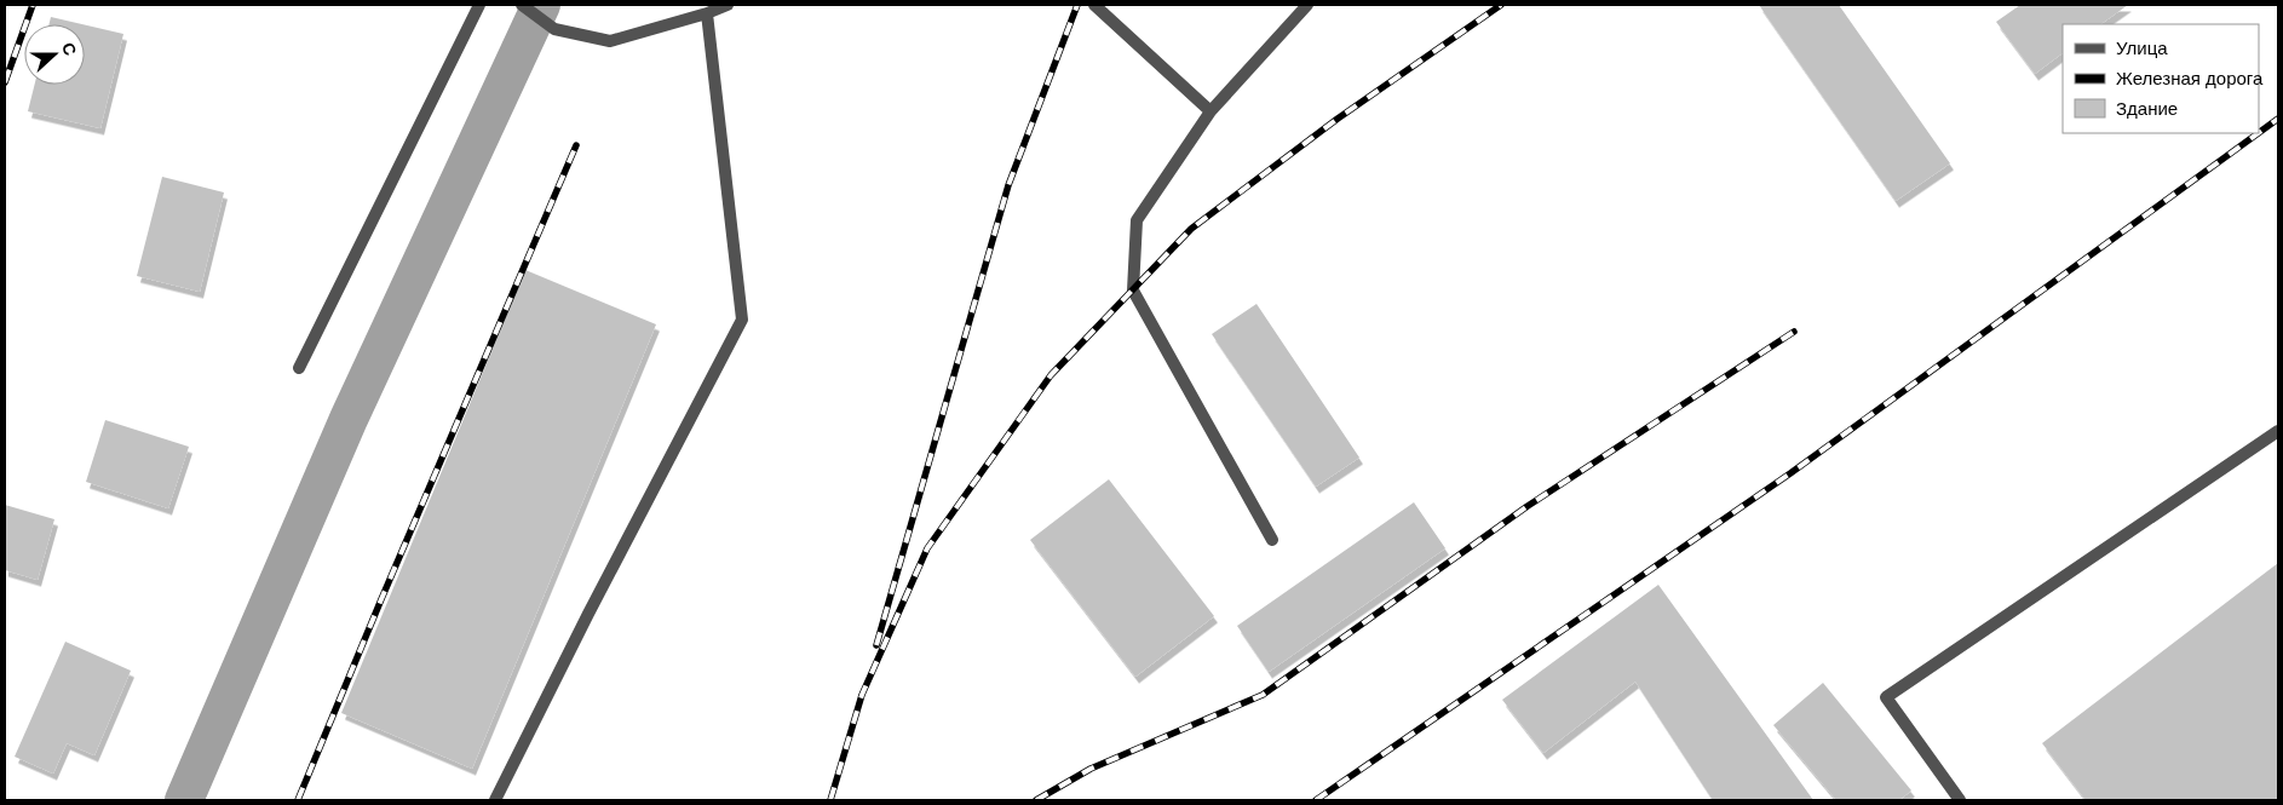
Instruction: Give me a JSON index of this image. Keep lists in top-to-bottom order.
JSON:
{
  "legend": ["Улица", "Железная дорога", "Здание"],
  "north": "right"
}
